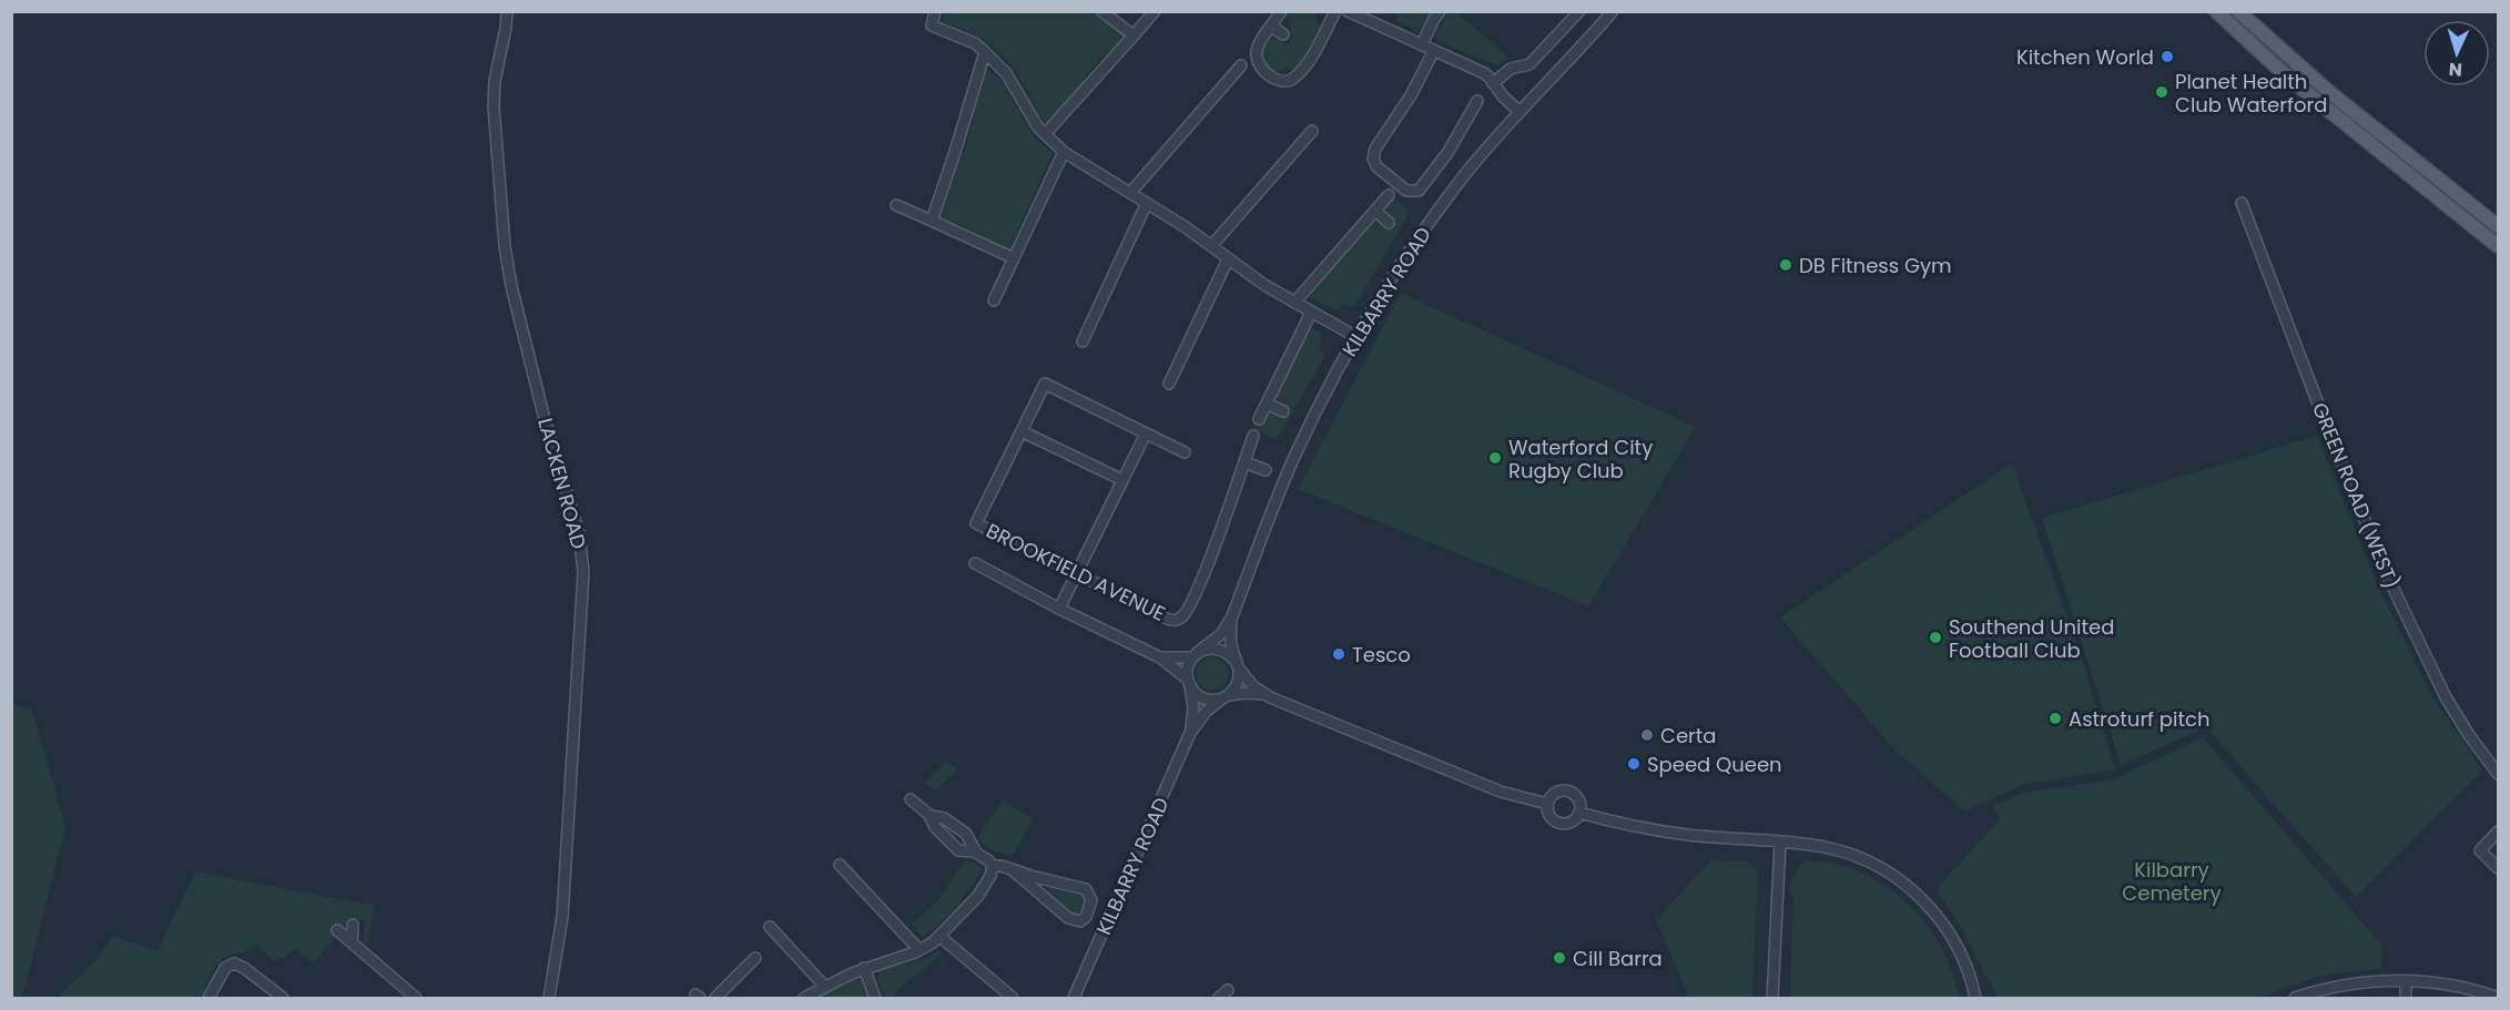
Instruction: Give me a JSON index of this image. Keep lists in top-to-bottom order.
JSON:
{
  "streets": {
    "street": [
      "KILBARRY ROAD",
      "LACKEN ROAD",
      "GREEN ROAD (WEST)",
      "BROOKFIELD AVENUE"
    ]
  },
  "parks": ["Kilbarry Cemetery"],
  "places": [
    "Kitchen World",
    "Planet Health Club Waterford",
    "DB Fitness Gym",
    "Waterford City Rugby Club",
    "Southend United Football Club",
    "Tesco",
    "Astroturf pitch",
    "Certa",
    "Speed Queen",
    "Cill Barra"
  ],
  "north": "bottom"
}
